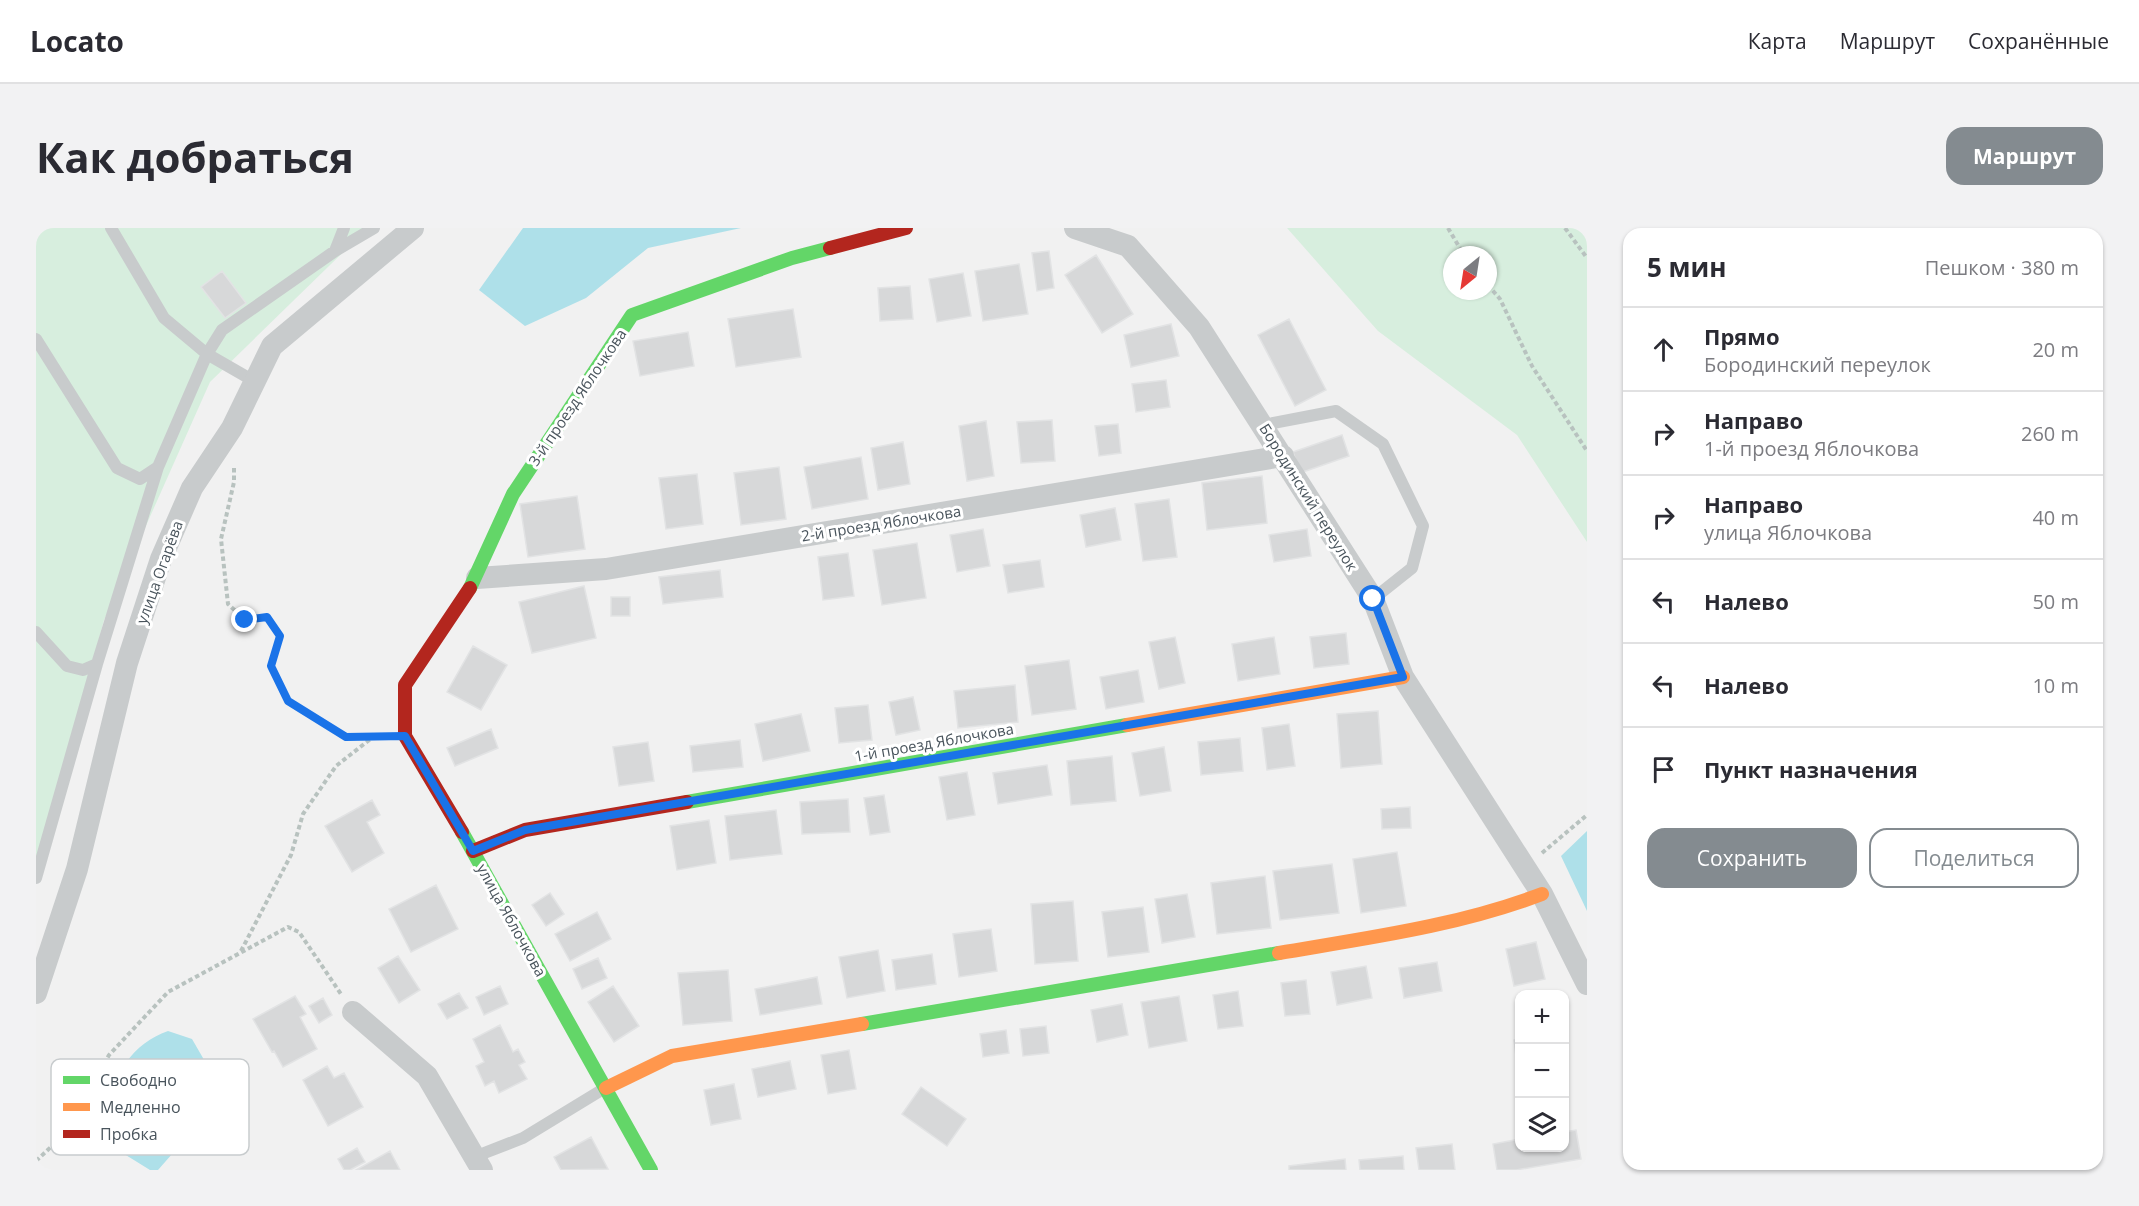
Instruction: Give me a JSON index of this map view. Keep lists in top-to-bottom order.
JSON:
{
  "streets": {
    "street": [
      "3-й проезд Яблочкова",
      "Бородинский переулок",
      "2-й проезд Яблочкова",
      "улица Огарёва",
      "1-й проезд Яблочкова",
      "улица Яблочкова"
    ]
  },
  "crossings": [
    ["3-й проезд Яблочкова", "2-й проезд Яблочкова"],
    ["3-й проезд Яблочкова", "улица Яблочкова"],
    ["Бородинский переулок", "2-й проезд Яблочкова"],
    ["Бородинский переулок", "1-й проезд Яблочкова"],
    ["2-й проезд Яблочкова", "улица Яблочкова"],
    ["1-й проезд Яблочкова", "улица Яблочкова"]
  ],
  "legend": ["Свободно", "Медленно", "Пробка"],
  "north": "bottom left",
  "page": {
    "header": "Locato",
    "nav": ["Карта", "Маршрут", "Сохранённые"],
    "buttons": [
      "Маршрут",
      ["Сохранить", "Поделиться"]
    ],
    "title": "Как добраться",
    "heading": ["5 мин", "Пешком · 380 m"],
    "list": [
      ["Прямо", "Бородинский переулок", "20 m"],
      ["Направо", "1-й проезд Яблочкова", "260 m"],
      ["Направо", "улица Яблочкова", "40 m"],
      ["Налево", "50 m"],
      ["Налево", "10 m"],
      "Пункт назначения"
    ],
    "map_buttons": ["+", "−"]
  }
}
